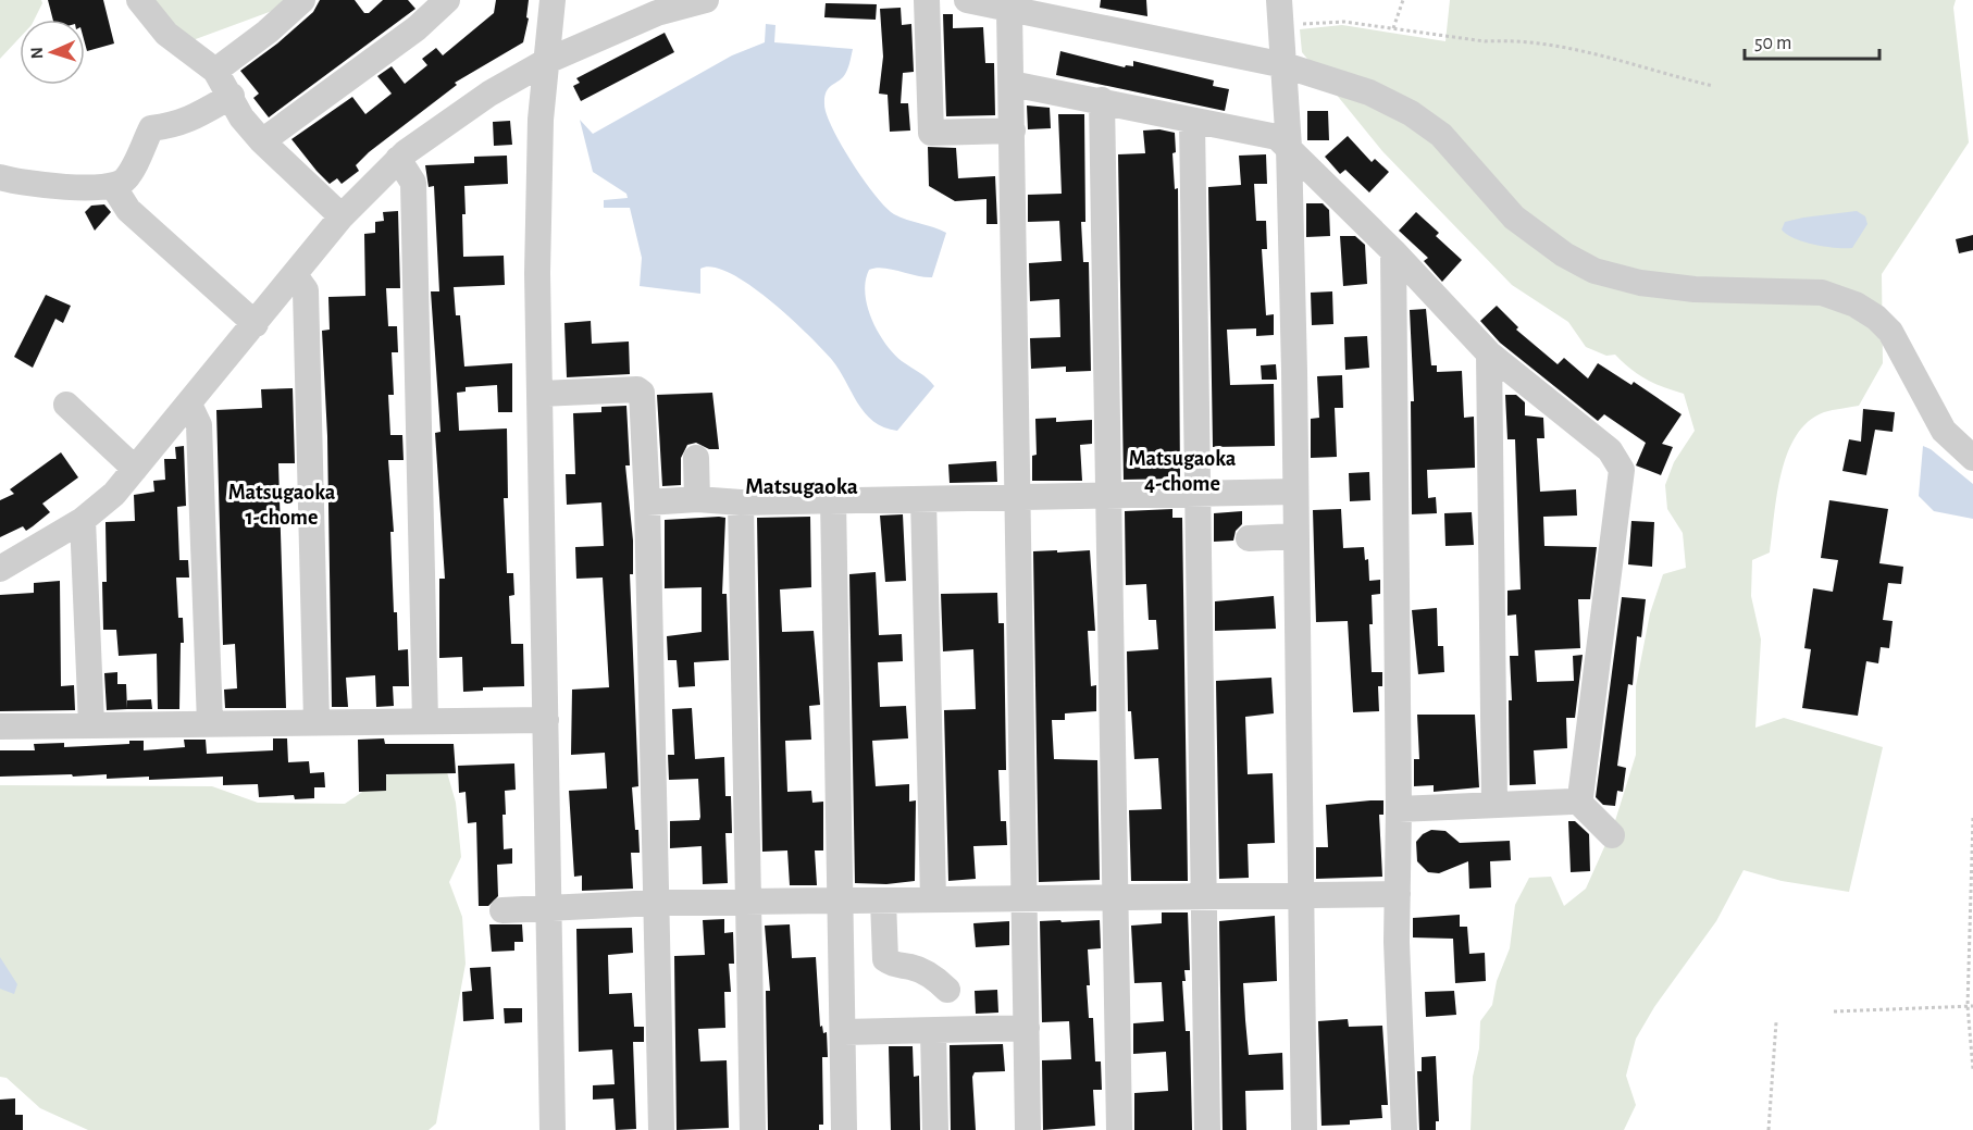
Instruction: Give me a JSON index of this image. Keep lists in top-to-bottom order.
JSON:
{
  "districts": ["Matsugaoka 4-chome", "Matsugaoka", "Matsugaoka 1-chome"],
  "scale_bar": "50 m",
  "north": "left"
}
